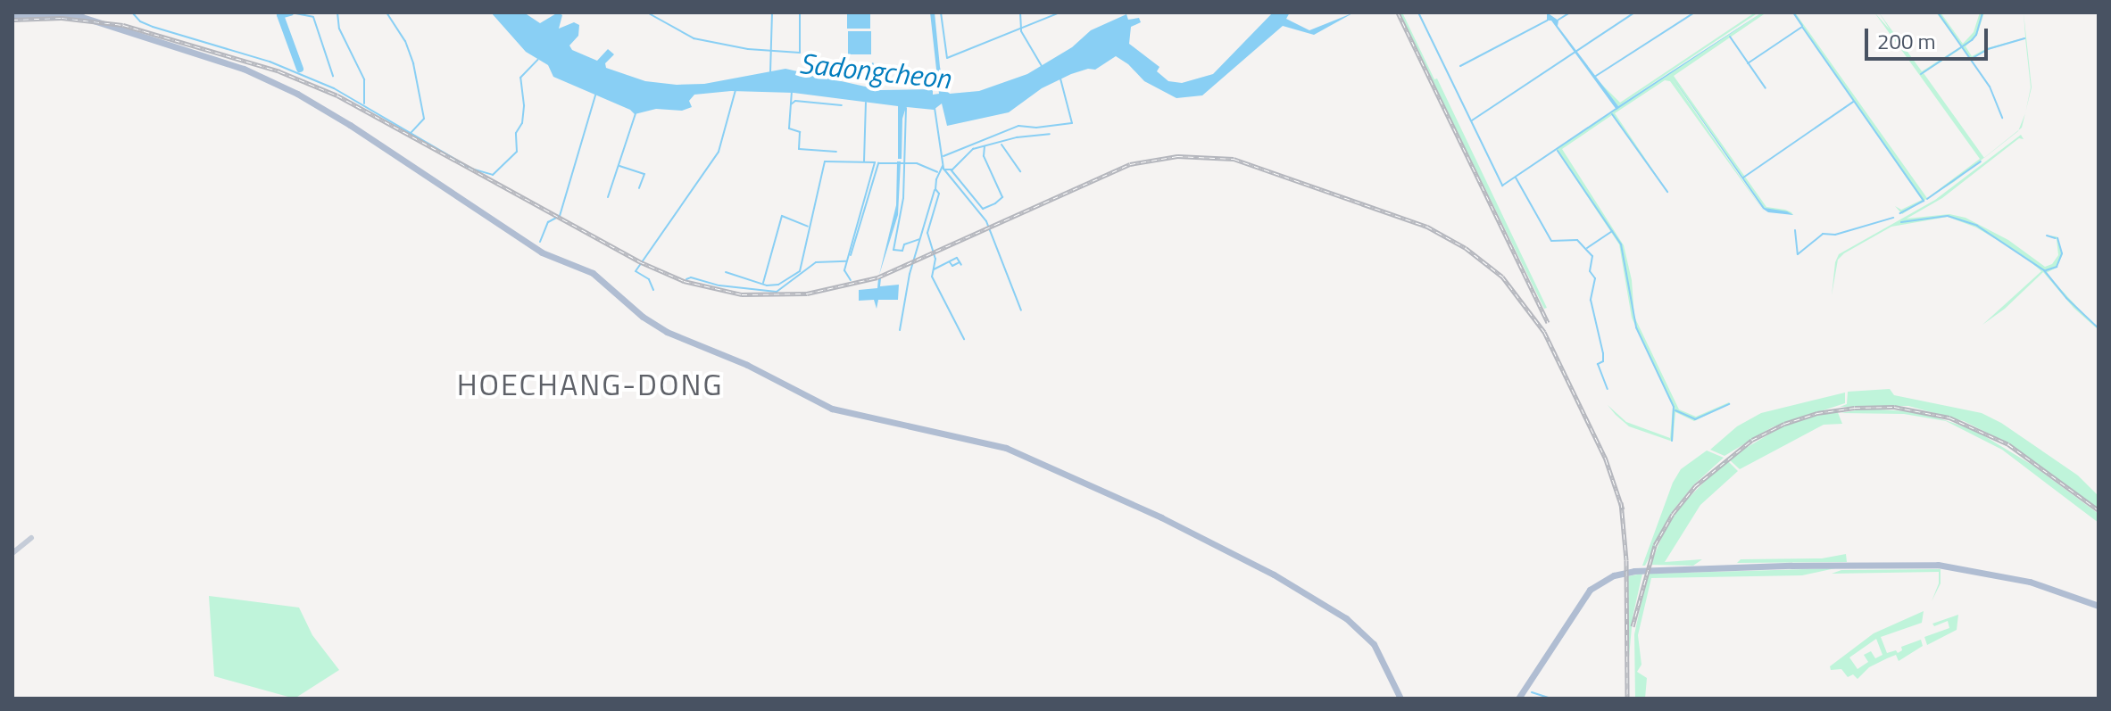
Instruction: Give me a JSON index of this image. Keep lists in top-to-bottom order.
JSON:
{
  "districts": ["HOECHANG-DONG"],
  "water": ["Sadongcheon"],
  "scale_bar": "200 m"
}
